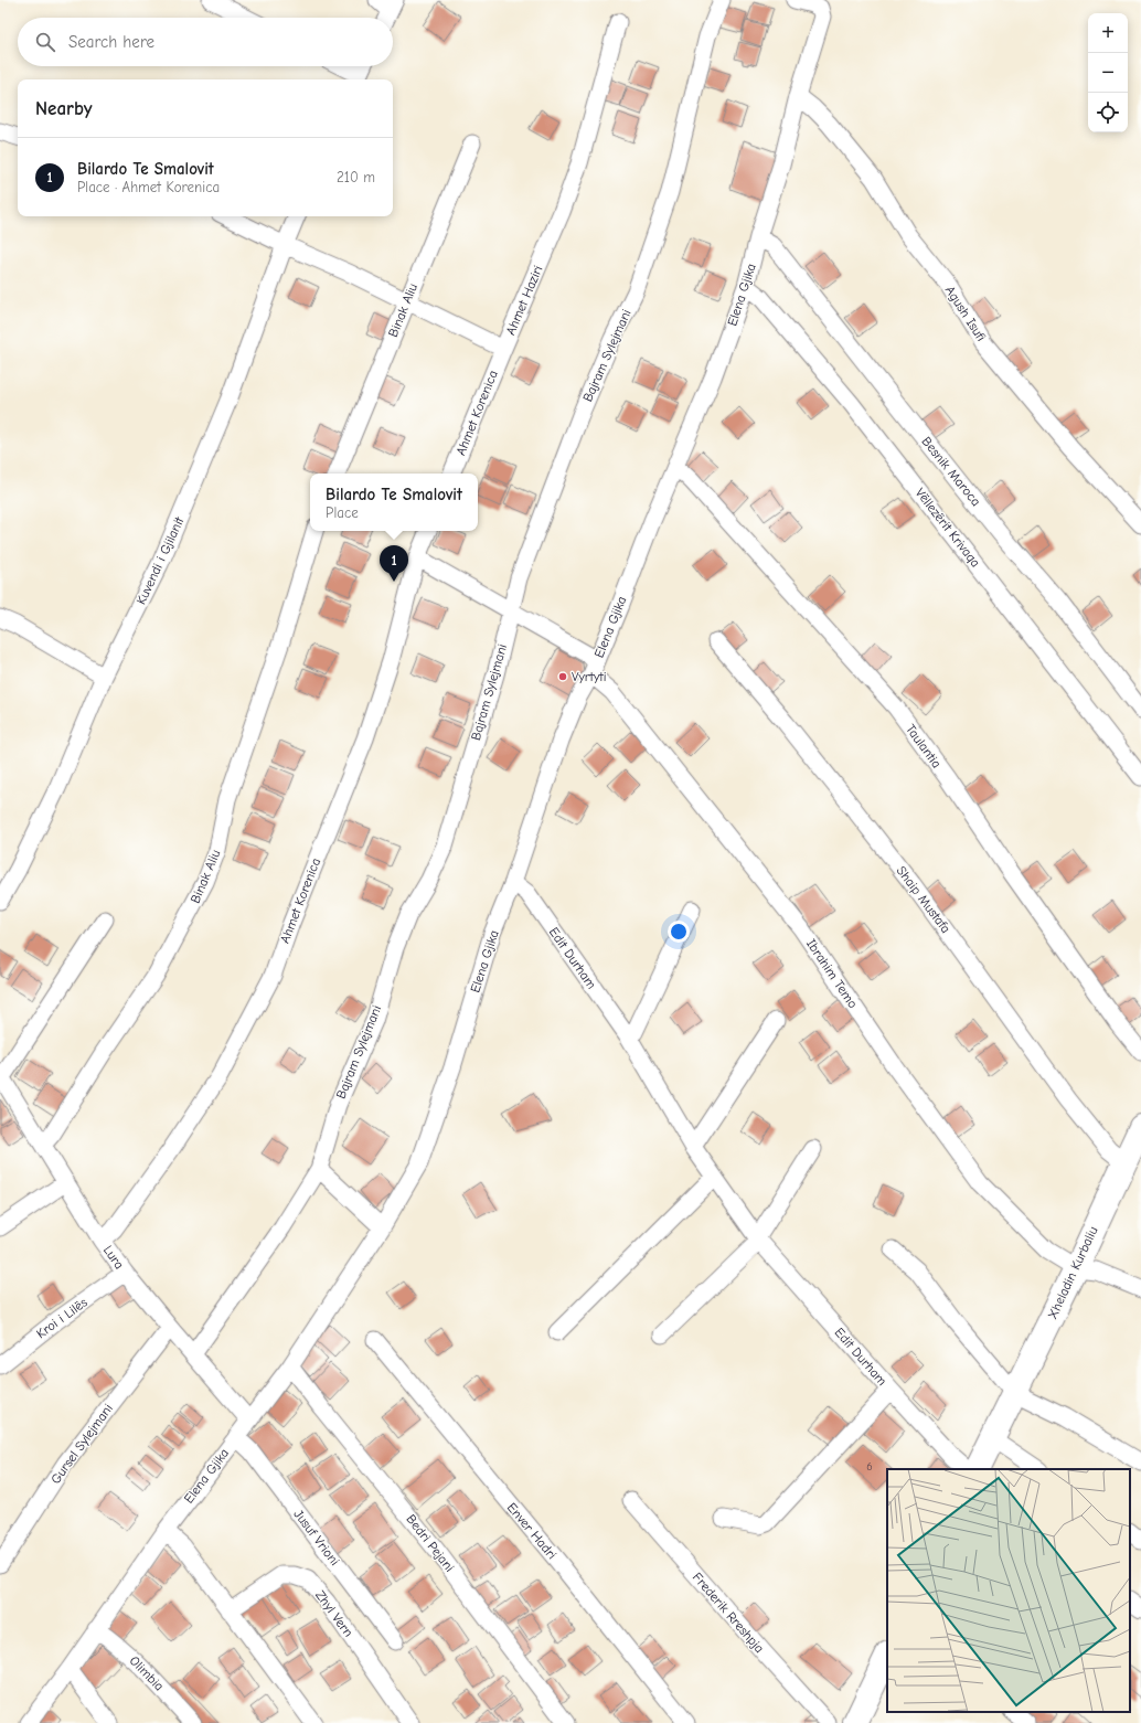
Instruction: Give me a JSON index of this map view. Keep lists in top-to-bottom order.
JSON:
{
  "streets": {
    "main road": ["Xheladin Kurbaliu"],
    "street": [
      "Elena Gjika",
      "Ahmet Haziri",
      "Binak Aliu",
      "Agush Isufi",
      "Bajram Sylejmani",
      "Ahmet Korenica",
      "Besnik Maroca",
      "Vëllezërit Krivaqa",
      "Kuvendi i Gjilanit",
      "Taulantia",
      "Shaip Mustafa",
      "Edit Durham",
      "Ibrahim Temo",
      "Lura",
      "Kroi i Lilës",
      "Gursel Sylejmani",
      "Enver Hadri",
      "Jusuf Vrioni",
      "Bedri Pejani",
      "Frederik Rreshpja",
      "Zhyl Vern",
      "Olimbia"
    ]
  },
  "crossings": [
    ["Elena Gjika", "Agush Isufi"],
    ["Elena Gjika", "Besnik Maroca"],
    ["Elena Gjika", "Vëllezërit Krivaqa"],
    ["Elena Gjika", "Taulantia"],
    ["Elena Gjika", "Edit Durham"],
    ["Elena Gjika", "Ibrahim Temo"],
    ["Elena Gjika", "Lura"],
    ["Elena Gjika", "Jusuf Vrioni"],
    ["Elena Gjika", "Bedri Pejani"],
    ["Elena Gjika", "Olimbia"],
    ["Ahmet Haziri", "Binak Aliu"],
    ["Ahmet Haziri", "Ahmet Korenica"],
    ["Ahmet Haziri", "Kuvendi i Gjilanit"],
    ["Binak Aliu", "Lura"],
    ["Bajram Sylejmani", "Ibrahim Temo"],
    ["Bajram Sylejmani", "Lura"],
    ["Ahmet Korenica", "Ibrahim Temo"],
    ["Ahmet Korenica", "Lura"],
    ["Shaip Mustafa", "Xheladin Kurbaliu"],
    ["Ibrahim Temo", "Xheladin Kurbaliu"],
    ["Lura", "Kroi i Lilës"],
    ["Lura", "Gursel Sylejmani"]
  ],
  "places": ["Vyrtyti"],
  "house_numbers": ["6"],
  "page": {
    "map_buttons": ["+", "−"],
    "search": "Search here",
    "heading": "Nearby",
    "list": [
      {
        "mark": "1",
        "name": "Bilardo Te Smalovit",
        "note": "Place · Ahmet Korenica",
        "value": "210 m"
      }
    ],
    "popup": ["Bilardo Te Smalovit", "Place"],
    "pins": "1"
  }
}
